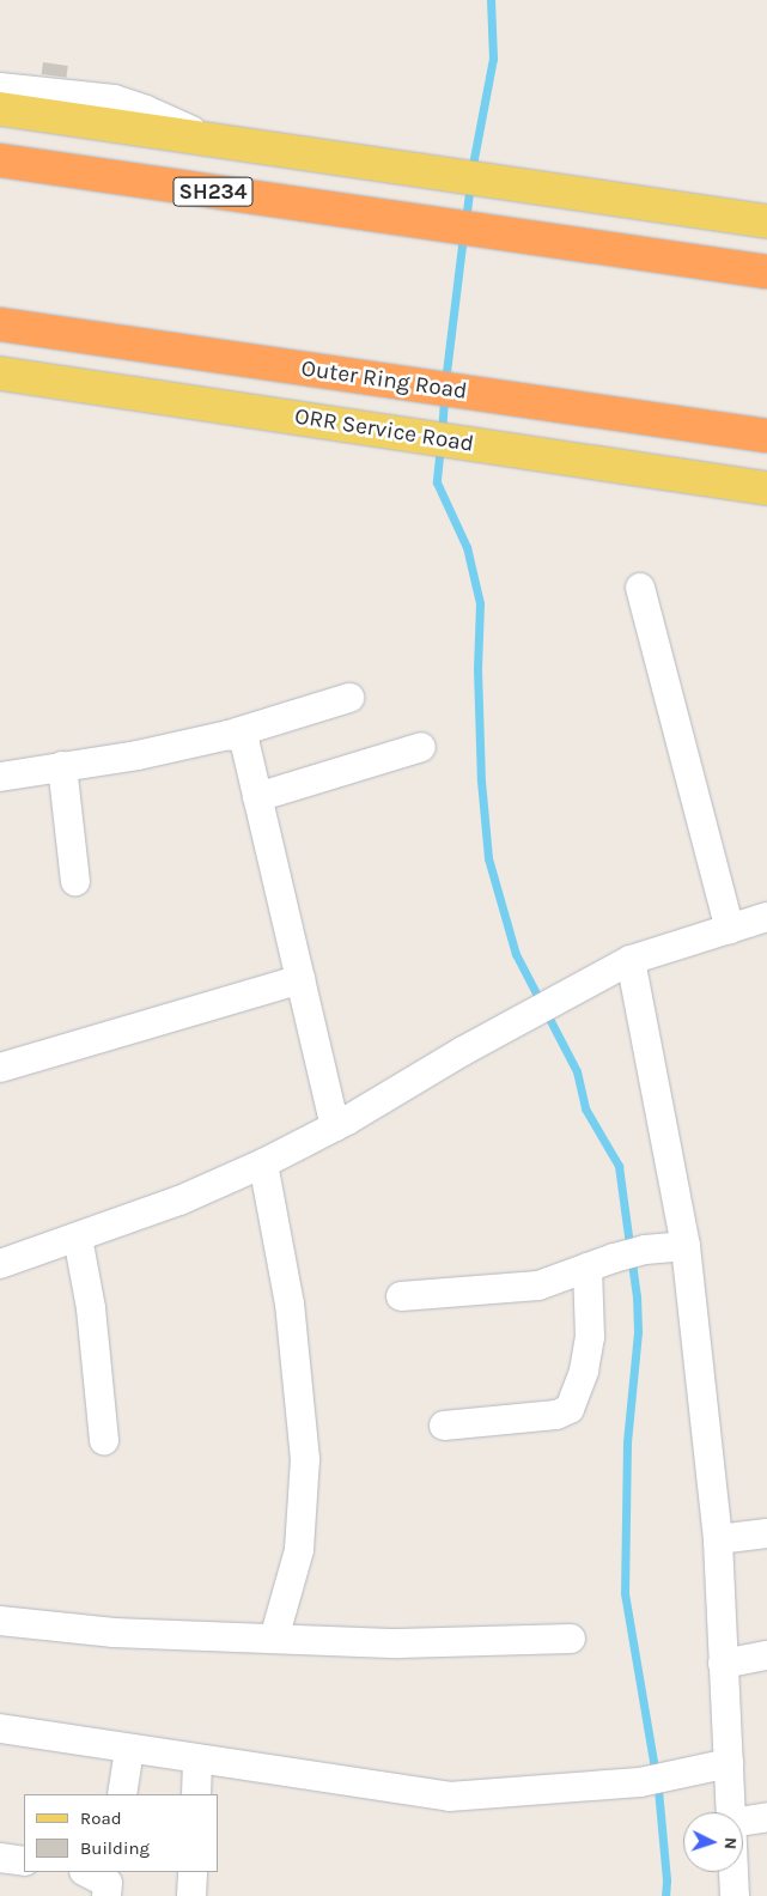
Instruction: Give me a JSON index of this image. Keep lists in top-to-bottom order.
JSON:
{
  "streets": {
    "highway": ["SH234", "Outer Ring Road"],
    "main road": ["ORR Service Road"]
  },
  "legend": ["Road", "Building"],
  "north": "right"
}
